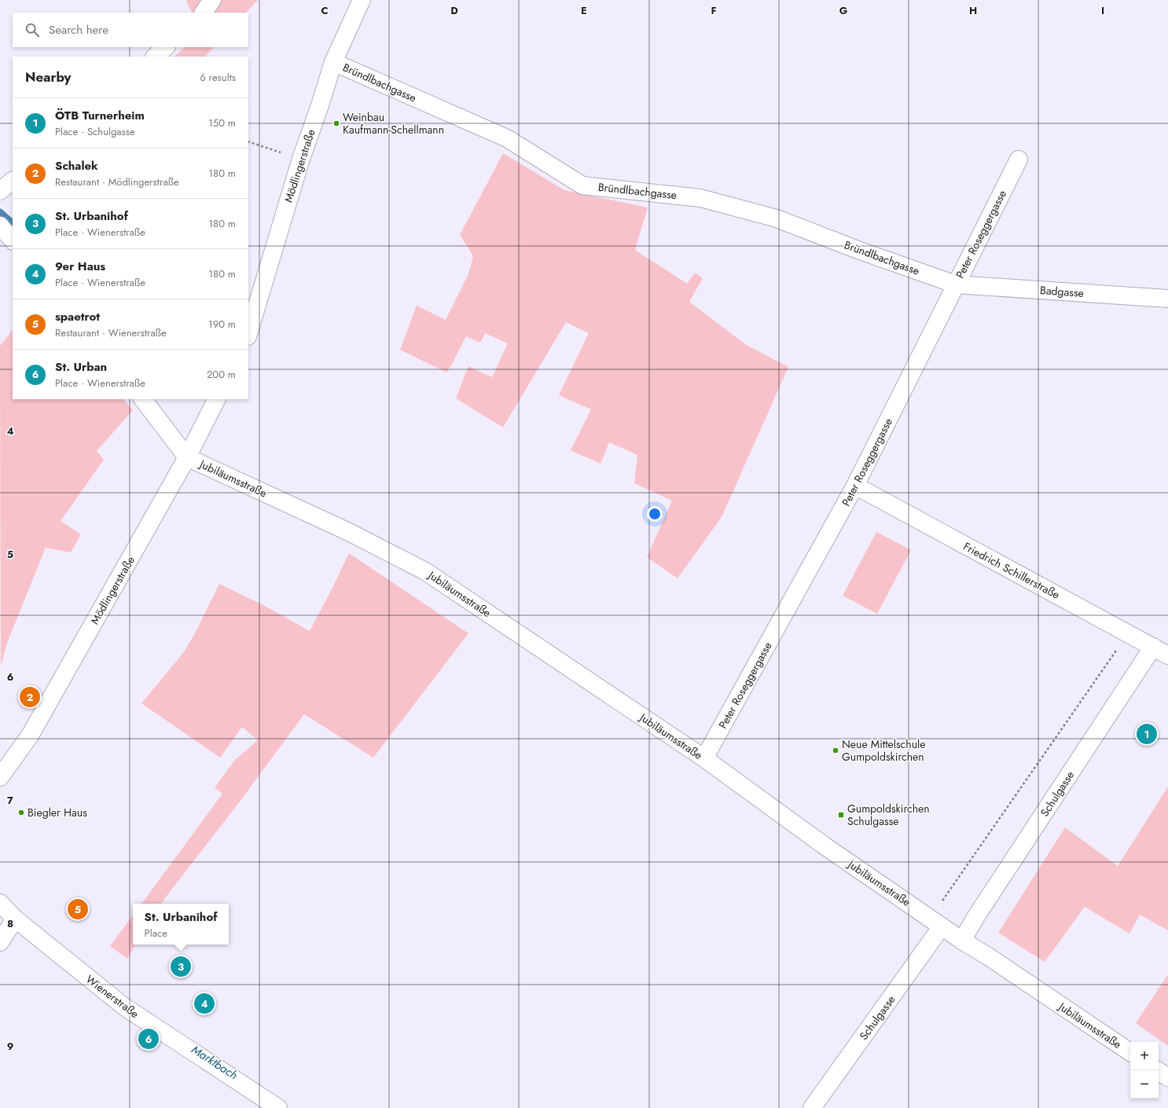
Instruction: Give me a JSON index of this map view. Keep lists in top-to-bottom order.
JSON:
{
  "streets": {
    "street": [
      "Bründlbachgasse",
      "Mödlingerstraße",
      "Peter Roseggergasse",
      "Badgasse",
      "Jubiläumsstraße",
      "Friedrich Schillerstraße",
      "Schulgasse",
      "Wienerstraße"
    ]
  },
  "crossings": [
    ["Bründlbachgasse", "Mödlingerstraße"],
    ["Bründlbachgasse", "Peter Roseggergasse"],
    ["Bründlbachgasse", "Badgasse"],
    ["Mödlingerstraße", "Jubiläumsstraße"],
    ["Peter Roseggergasse", "Badgasse"],
    ["Peter Roseggergasse", "Jubiläumsstraße"],
    ["Peter Roseggergasse", "Friedrich Schillerstraße"],
    ["Jubiläumsstraße", "Schulgasse"],
    ["Friedrich Schillerstraße", "Schulgasse"]
  ],
  "water": ["Marktbach"],
  "places": {
    "other": ["Weinbau Kaufmann-Schellmann", "Neue Mittelschule Gumpoldskirchen", "Biegler Haus"],
    "transit": ["Gumpoldskirchen Schulgasse"]
  },
  "page": {
    "search": "Search here",
    "heading": ["Nearby", "6 results"],
    "list": [
      {
        "mark": "1",
        "name": "ÖTB Turnerheim",
        "note": "Place · Schulgasse",
        "value": "150 m"
      },
      {
        "mark": "2",
        "name": "Schalek",
        "note": "Restaurant · Mödlingerstraße",
        "value": "180 m"
      },
      {
        "mark": "3",
        "name": "St. Urbanihof",
        "note": "Place · Wienerstraße",
        "value": "180 m"
      },
      {
        "mark": "4",
        "name": "9er Haus",
        "note": "Place · Wienerstraße",
        "value": "180 m"
      },
      {
        "mark": "5",
        "name": "spaetrot",
        "note": "Restaurant · Wienerstraße",
        "value": "190 m"
      },
      {
        "mark": "6",
        "name": "St. Urban",
        "note": "Place · Wienerstraße",
        "value": "200 m"
      }
    ],
    "pins": [
      "2",
      "1",
      "5",
      "3",
      "4",
      "6"
    ],
    "popup": ["St. Urbanihof", "Place"],
    "map_buttons": ["+", "−"]
  },
  "grid": {
    "columns": [
      "C",
      "D",
      "E",
      "F",
      "G",
      "H",
      "I"
    ],
    "rows": [
      "4",
      "5",
      "6",
      "7",
      "8",
      "9"
    ]
  }
}
